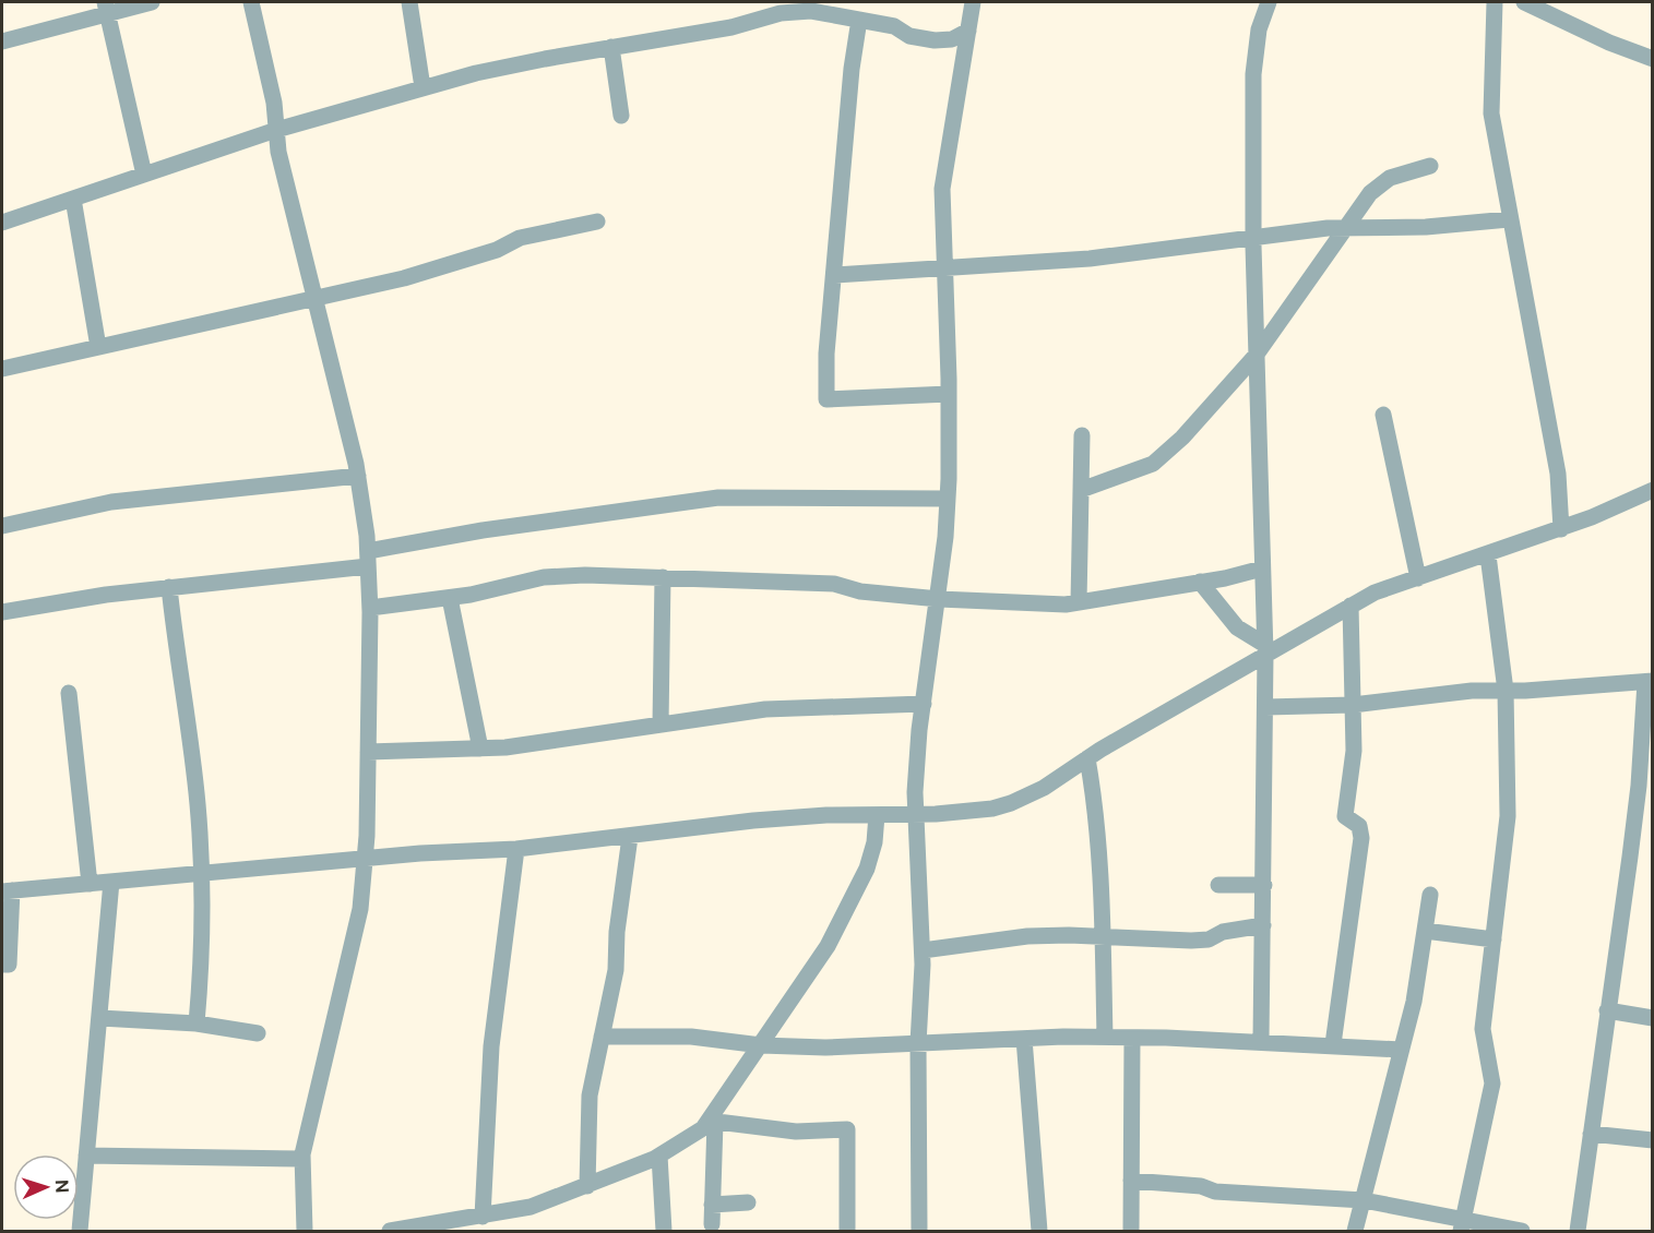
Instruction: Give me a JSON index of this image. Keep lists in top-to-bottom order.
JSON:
{
  "north": "right"
}
